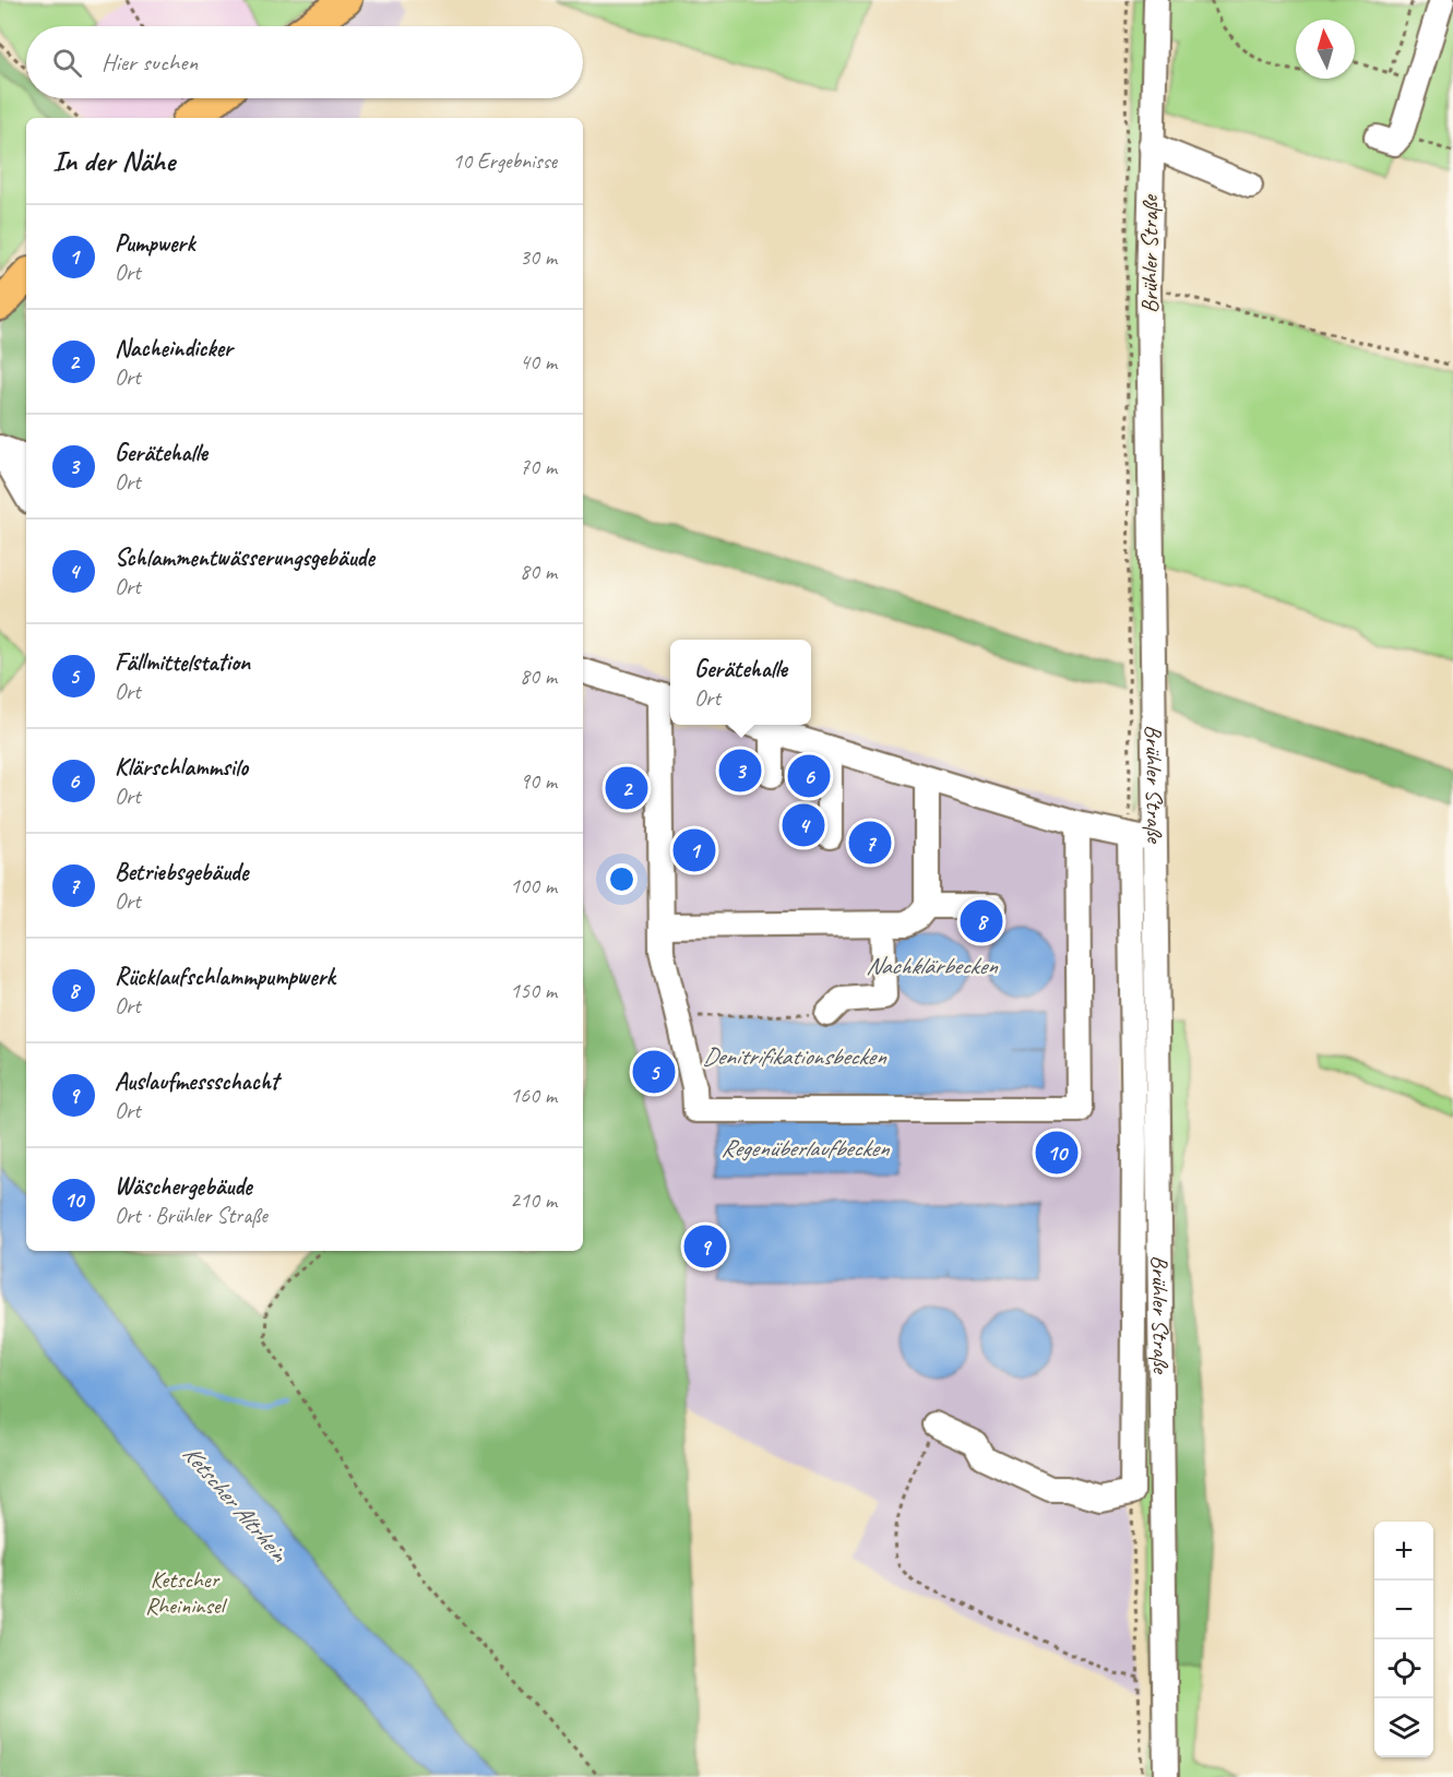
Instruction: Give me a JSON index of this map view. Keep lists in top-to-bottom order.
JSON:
{
  "streets": {
    "street": ["Brühler Straße"]
  },
  "water": [
    "Nachklärbecken",
    "Denitrifikationsbecken",
    "Regenüberlaufbecken",
    "Ketscher Altrhein"
  ],
  "parks": ["Ketscher Rheininsel"],
  "north": "top",
  "page": {
    "search": "Hier suchen",
    "heading": ["In der Nähe", "10 Ergebnisse"],
    "list": [
      {
        "mark": "1",
        "name": "Pumpwerk",
        "note": "Ort",
        "value": "30 m"
      },
      {
        "mark": "2",
        "name": "Nacheindicker",
        "note": "Ort",
        "value": "40 m"
      },
      {
        "mark": "3",
        "name": "Gerätehalle",
        "note": "Ort",
        "value": "70 m"
      },
      {
        "mark": "4",
        "name": "Schlammentwässerungsgebäude",
        "note": "Ort",
        "value": "80 m"
      },
      {
        "mark": "5",
        "name": "Fällmittelstation",
        "note": "Ort",
        "value": "80 m"
      },
      {
        "mark": "6",
        "name": "Klärschlammsilo",
        "note": "Ort",
        "value": "90 m"
      },
      {
        "mark": "7",
        "name": "Betriebsgebäude",
        "note": "Ort",
        "value": "100 m"
      },
      {
        "mark": "8",
        "name": "Rücklaufschlammpumpwerk",
        "note": "Ort",
        "value": "150 m"
      },
      {
        "mark": "9",
        "name": "Auslaufmessschacht",
        "note": "Ort",
        "value": "160 m"
      },
      {
        "mark": "10",
        "name": "Wäschergebäude",
        "note": "Ort · Brühler Straße",
        "value": "210 m"
      }
    ],
    "popup": ["Gerätehalle", "Ort"],
    "pins": [
      "3",
      "6",
      "2",
      "4",
      "7",
      "1",
      "8",
      "5",
      "10",
      "9"
    ],
    "map_buttons": ["+", "−"]
  }
}
